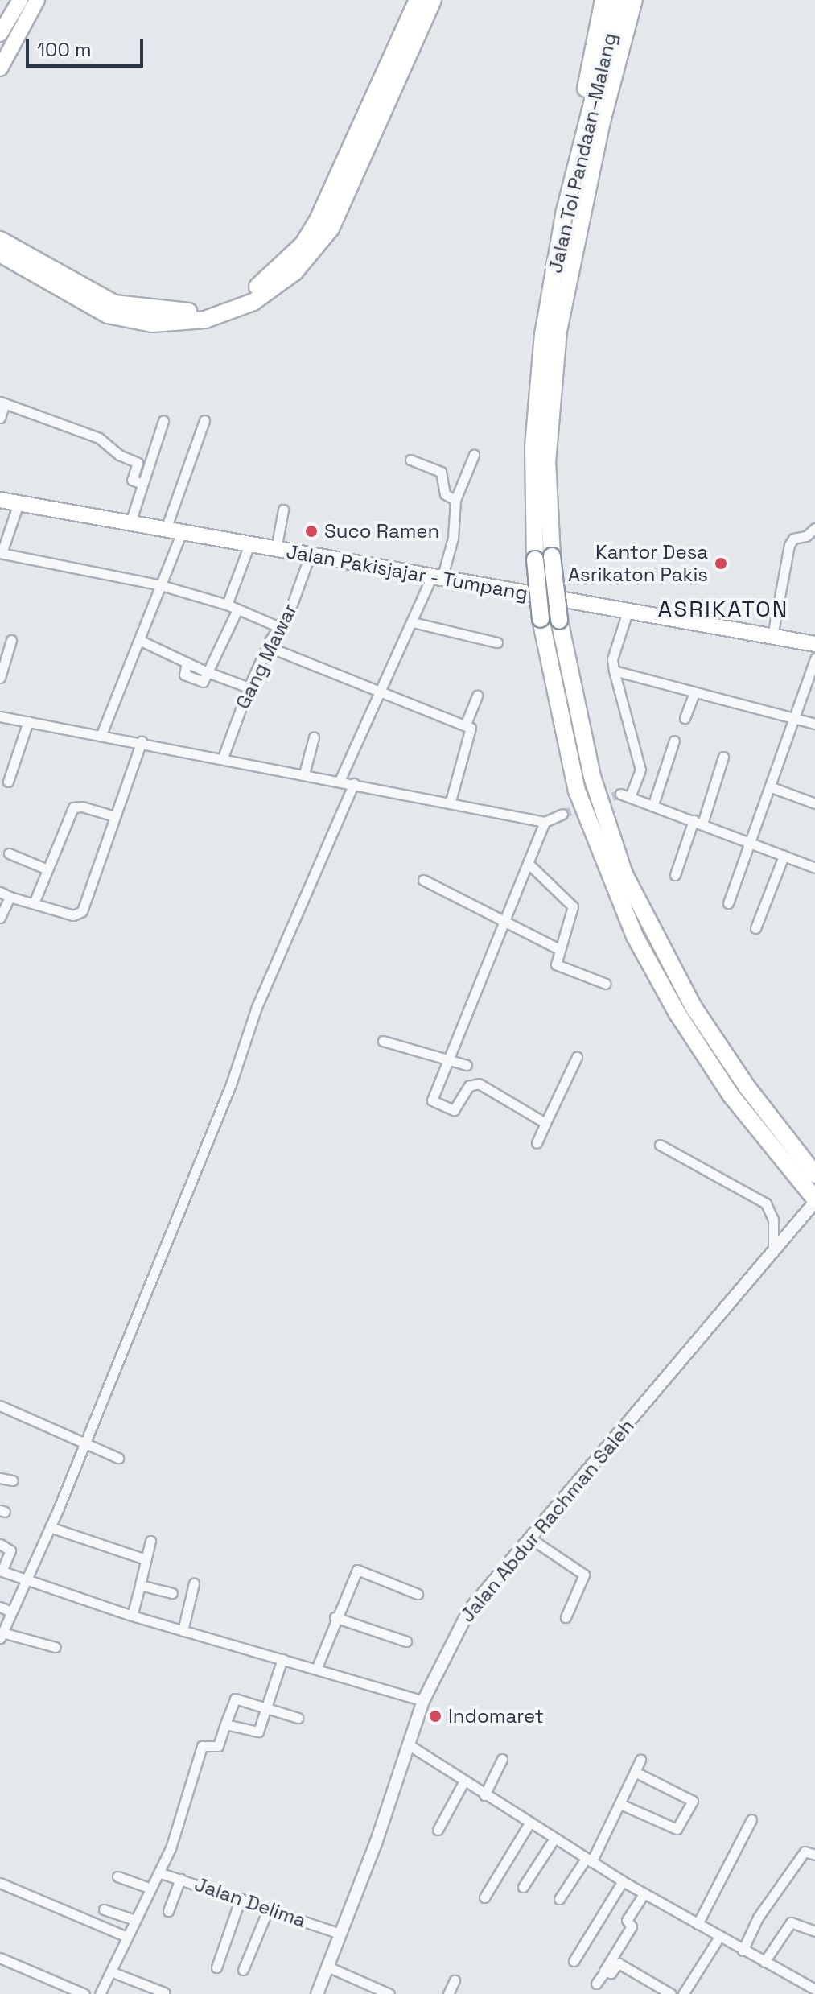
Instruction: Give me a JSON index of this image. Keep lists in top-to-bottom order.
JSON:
{
  "streets": {
    "highway": ["Jalan Tol Pandaan–Malang"],
    "main road": ["Jalan Pakisjajar - Tumpang"],
    "street": ["Gang Mawar", "Jalan Abdur Rachman Saleh", "Jalan Delima"]
  },
  "crossings": [
    ["Jalan Tol Pandaan–Malang", "Jalan Abdur Rachman Saleh"],
    ["Jalan Pakisjajar - Tumpang", "Gang Mawar"],
    ["Jalan Abdur Rachman Saleh", "Jalan Delima"]
  ],
  "districts": ["ASRIKATON"],
  "places": ["Suco Ramen", "Kantor Desa Asrikaton Pakis", "Indomaret"],
  "scale_bar": "100 m"
}
